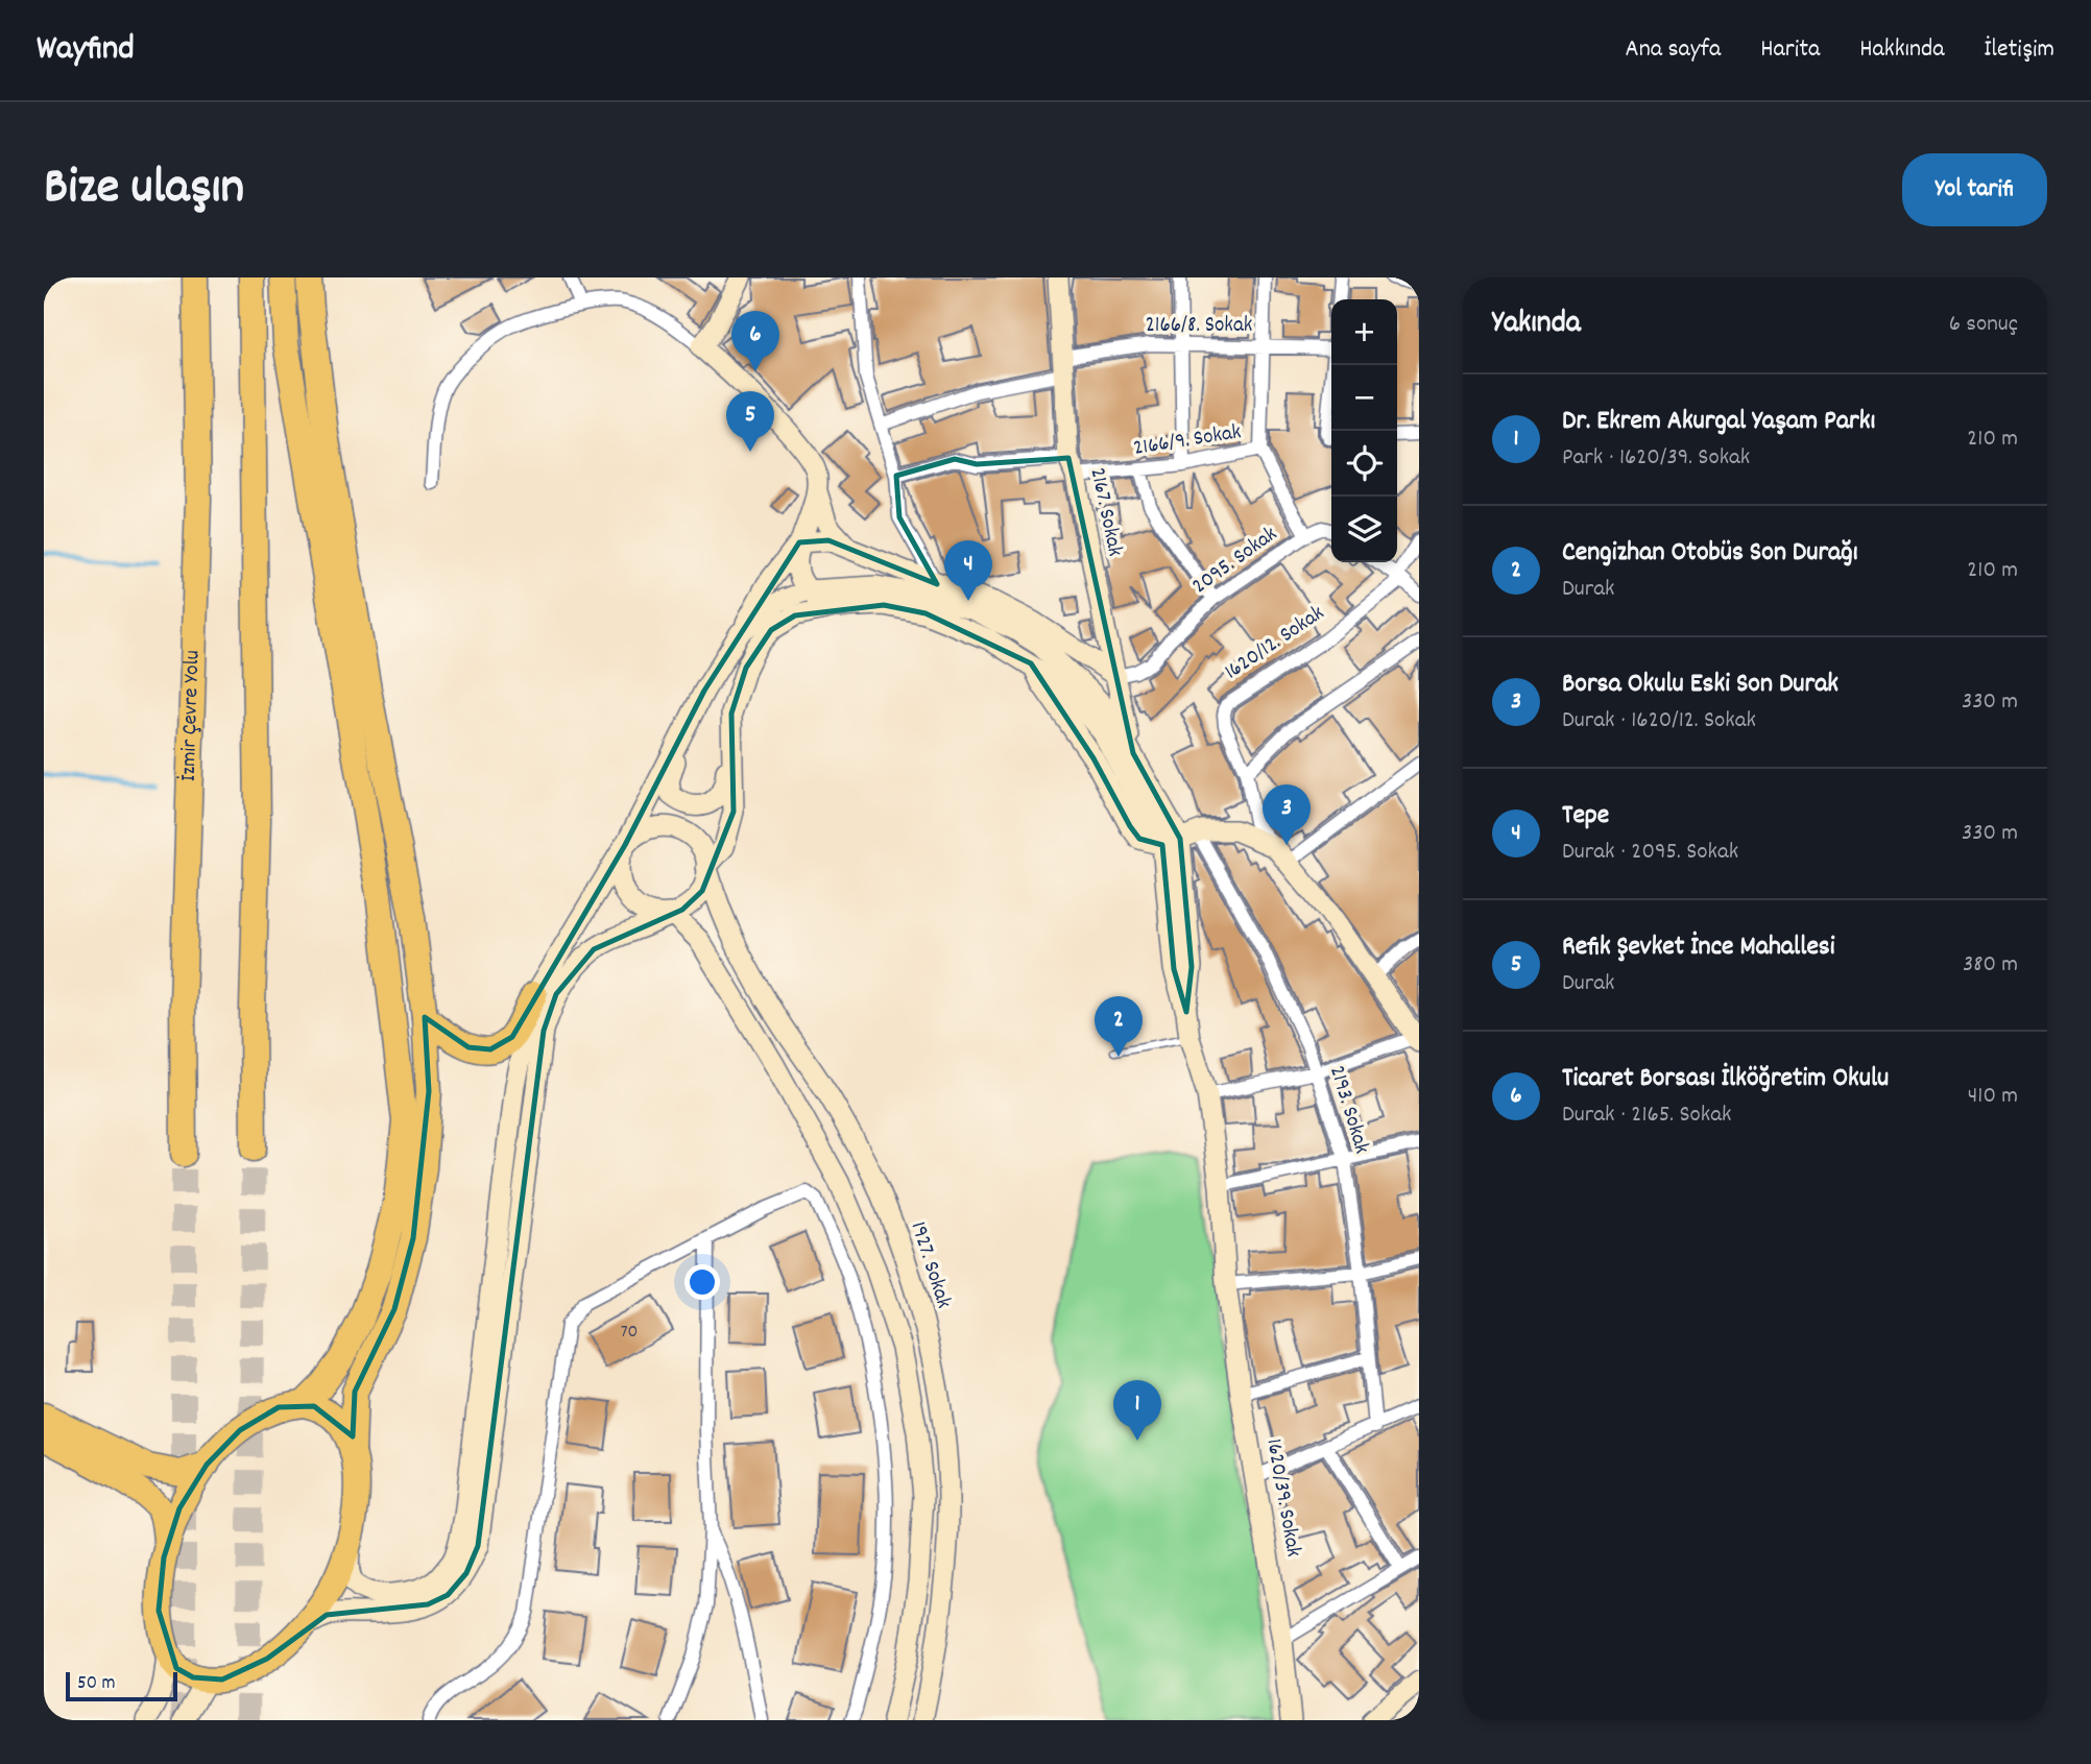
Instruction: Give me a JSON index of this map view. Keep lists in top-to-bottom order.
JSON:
{
  "streets": {
    "highway": ["İzmir Çevre Yolu"],
    "main road": [
      "2167. Sokak",
      "1620/12. Sokak",
      "1927. Sokak",
      "1620/39. Sokak"
    ],
    "street": [
      "2166/8. Sokak",
      "2166/9. Sokak",
      "2095. Sokak",
      "2193. Sokak"
    ]
  },
  "crossings": [
    ["2166/8. Sokak", "2167. Sokak"],
    ["2166/8. Sokak", "2095. Sokak"],
    ["2166/9. Sokak", "2167. Sokak"],
    ["2166/9. Sokak", "2095. Sokak"],
    ["2167. Sokak", "2095. Sokak"],
    ["1620/12. Sokak", "2193. Sokak"],
    ["1620/12. Sokak", "1620/39. Sokak"],
    ["2193. Sokak", "1620/39. Sokak"]
  ],
  "house_numbers": ["70"],
  "scale_bar": "50 m",
  "page": {
    "header": "Wayfind",
    "nav": [
      "Ana sayfa",
      "Harita",
      "Hakkında",
      "İletişim"
    ],
    "title": "Bize ulaşın",
    "buttons": "Yol tarifi",
    "heading": ["Yakında", "6 sonuç"],
    "map_buttons": ["+", "−"],
    "pins": [
      "6",
      "5",
      "4",
      "3",
      "2",
      "1"
    ],
    "list": [
      {
        "mark": "1",
        "name": "Dr. Ekrem Akurgal Yaşam Parkı",
        "note": "Park · 1620/39. Sokak",
        "value": "210 m"
      },
      {
        "mark": "2",
        "name": "Cengizhan Otobüs Son Durağı",
        "note": "Durak",
        "value": "210 m"
      },
      {
        "mark": "3",
        "name": "Borsa Okulu Eski Son Durak",
        "note": "Durak · 1620/12. Sokak",
        "value": "330 m"
      },
      {
        "mark": "4",
        "name": "Tepe",
        "note": "Durak · 2095. Sokak",
        "value": "330 m"
      },
      {
        "mark": "5",
        "name": "Refik Şevket İnce Mahallesi",
        "note": "Durak",
        "value": "380 m"
      },
      {
        "mark": "6",
        "name": "Ticaret Borsası İlköğretim Okulu",
        "note": "Durak · 2165. Sokak",
        "value": "410 m"
      }
    ],
    "scale": "50 m"
  }
}
